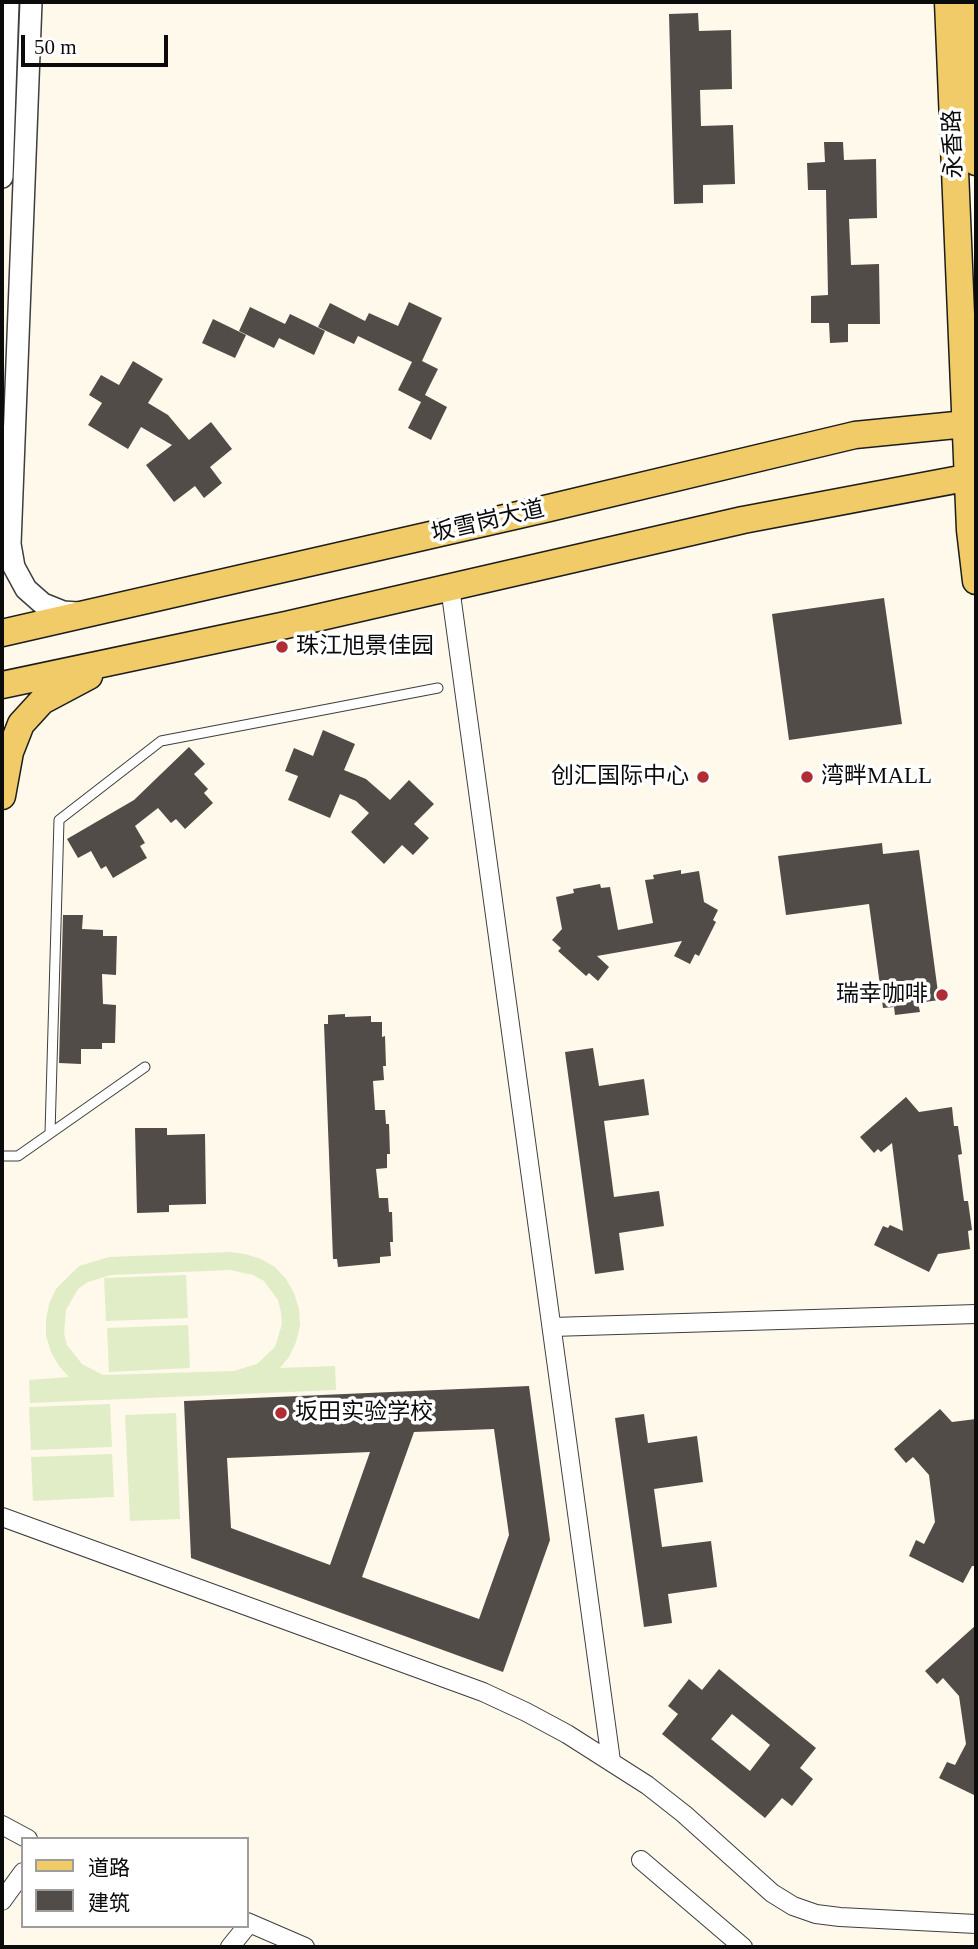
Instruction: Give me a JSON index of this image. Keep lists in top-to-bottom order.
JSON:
{
  "streets": {
    "main road": ["永香路", "坂雪岗大道"]
  },
  "crossings": [
    ["永香路", "坂雪岗大道"]
  ],
  "places": [
    "珠江旭景佳园",
    "创汇国际中心",
    "湾畔MALL",
    "瑞幸咖啡",
    "坂田实验学校"
  ],
  "legend": ["道路", "建筑"],
  "scale_bar": "50 m"
}
